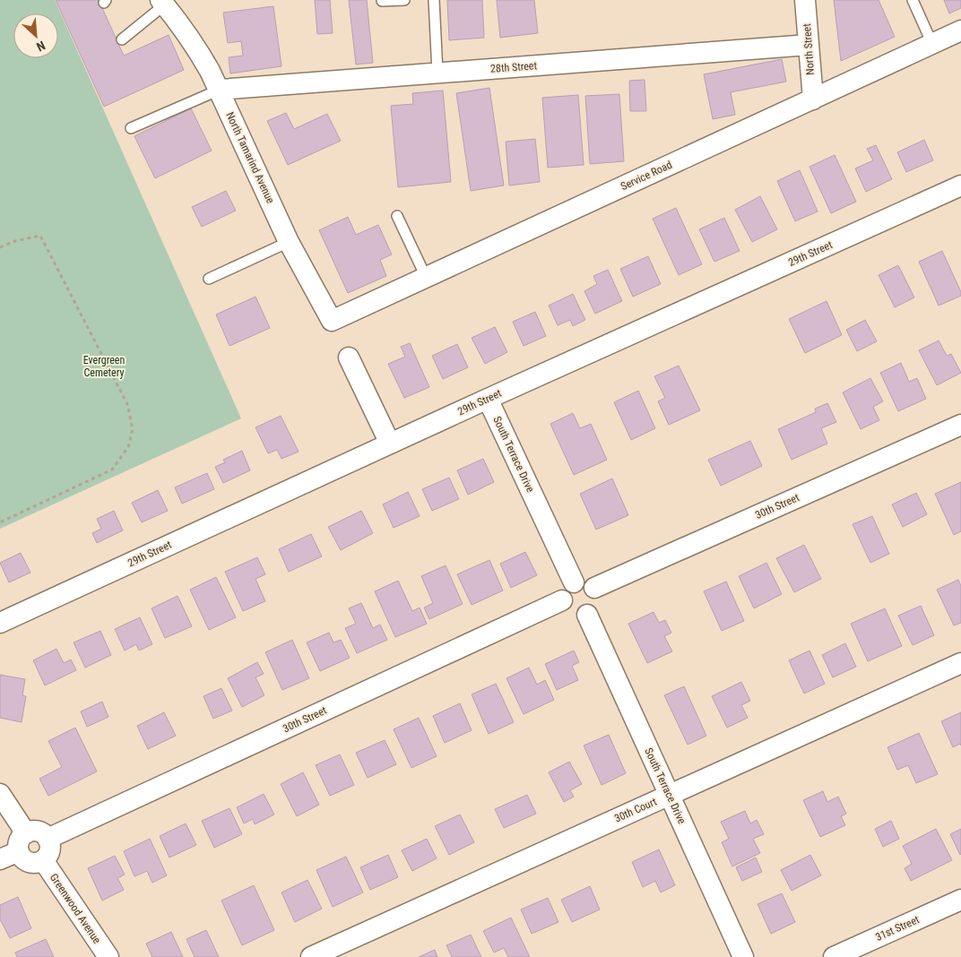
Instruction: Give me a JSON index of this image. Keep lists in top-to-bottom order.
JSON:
{
  "streets": {
    "street": [
      "North Street",
      "28th Street",
      "North Tamarind Avenue",
      "Service Road",
      "29th Street",
      "South Terrace Drive",
      "30th Street",
      "30th Court",
      "Greenwood Avenue",
      "31st Street"
    ]
  },
  "crossings": [
    ["North Street", "28th Street"],
    ["North Street", "Service Road"],
    ["28th Street", "North Tamarind Avenue"],
    ["North Tamarind Avenue", "Service Road"],
    ["29th Street", "South Terrace Drive"],
    ["South Terrace Drive", "30th Street"],
    ["South Terrace Drive", "30th Court"],
    ["30th Street", "Greenwood Avenue"]
  ],
  "parks": ["Evergreen Cemetery"],
  "north": "bottom right"
}
